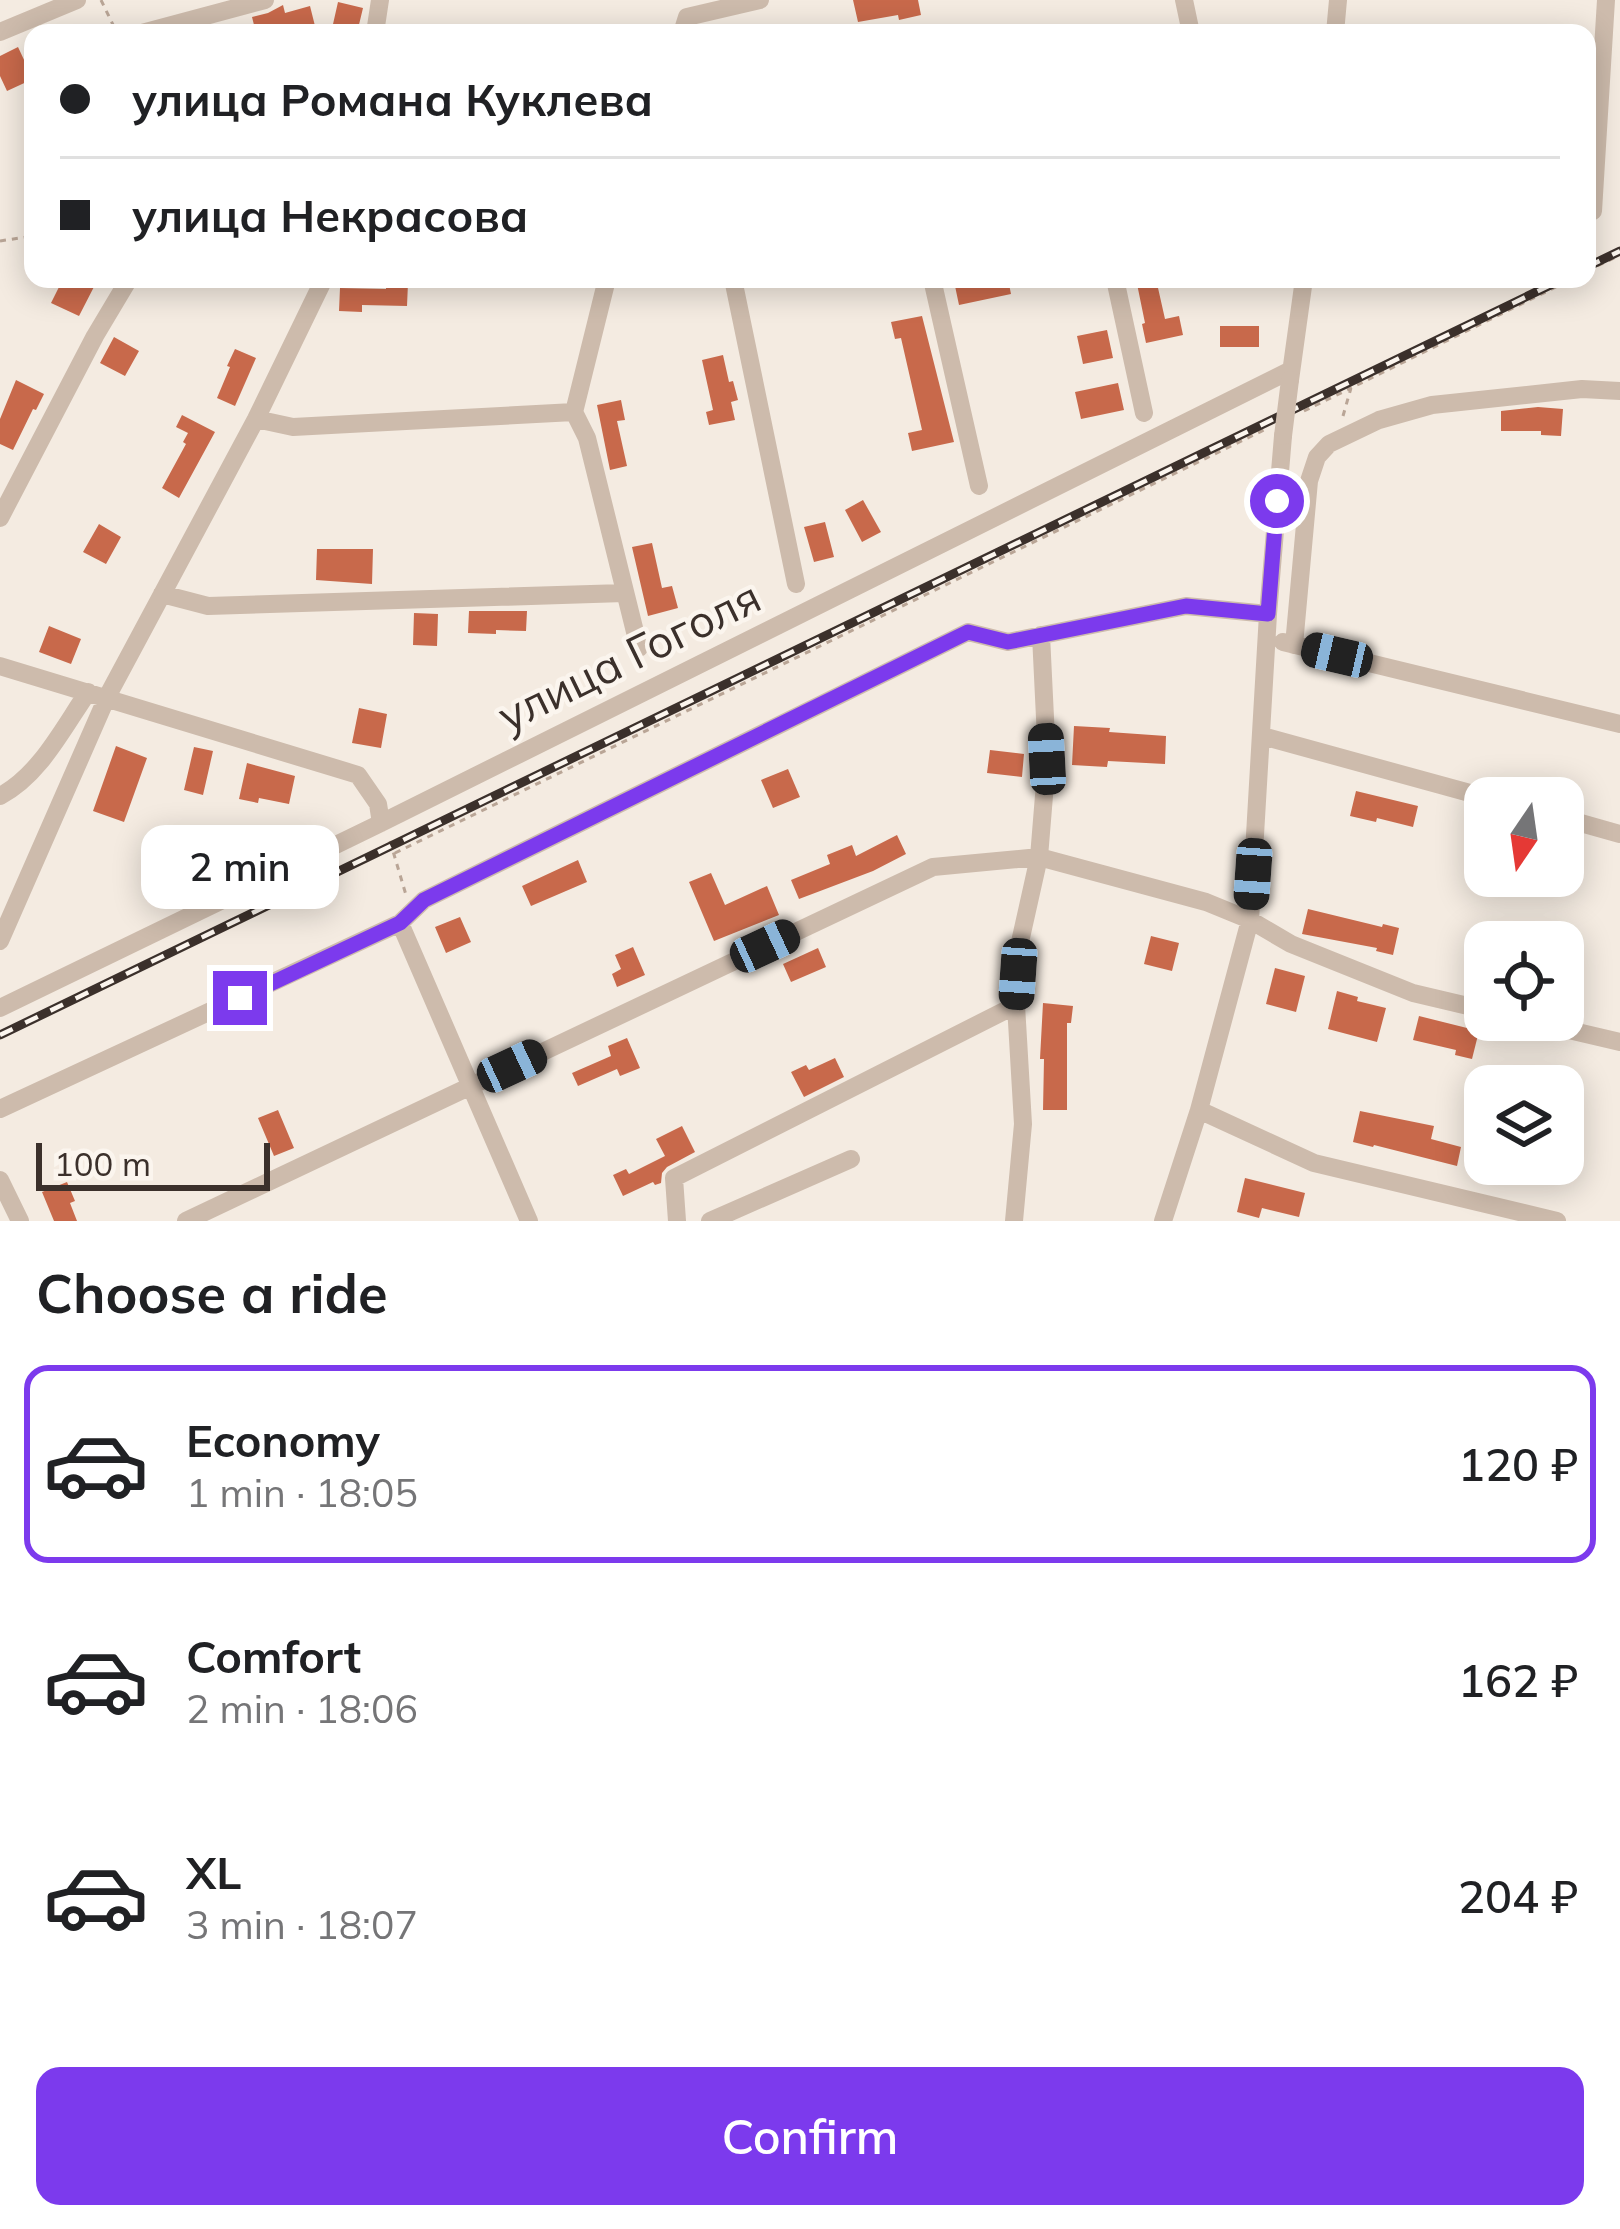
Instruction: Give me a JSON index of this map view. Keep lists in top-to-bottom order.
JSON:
{
  "streets": {
    "street": ["улица Гоголя"]
  },
  "scale_bar": "100 m",
  "north": "bottom",
  "page": {
    "banner": ["улица Романа Куклева", "улица Некрасова"],
    "bubble": "2 min",
    "scale": "100 m",
    "heading": "Choose a ride",
    "list": [
      {
        "name": "Economy",
        "note": "1 min · 18:05",
        "value": "120 ₽"
      },
      {
        "name": "Comfort",
        "note": "2 min · 18:06",
        "value": "162 ₽"
      },
      {
        "name": "XL",
        "note": "3 min · 18:07",
        "value": "204 ₽"
      }
    ],
    "buttons": "Confirm"
  }
}
